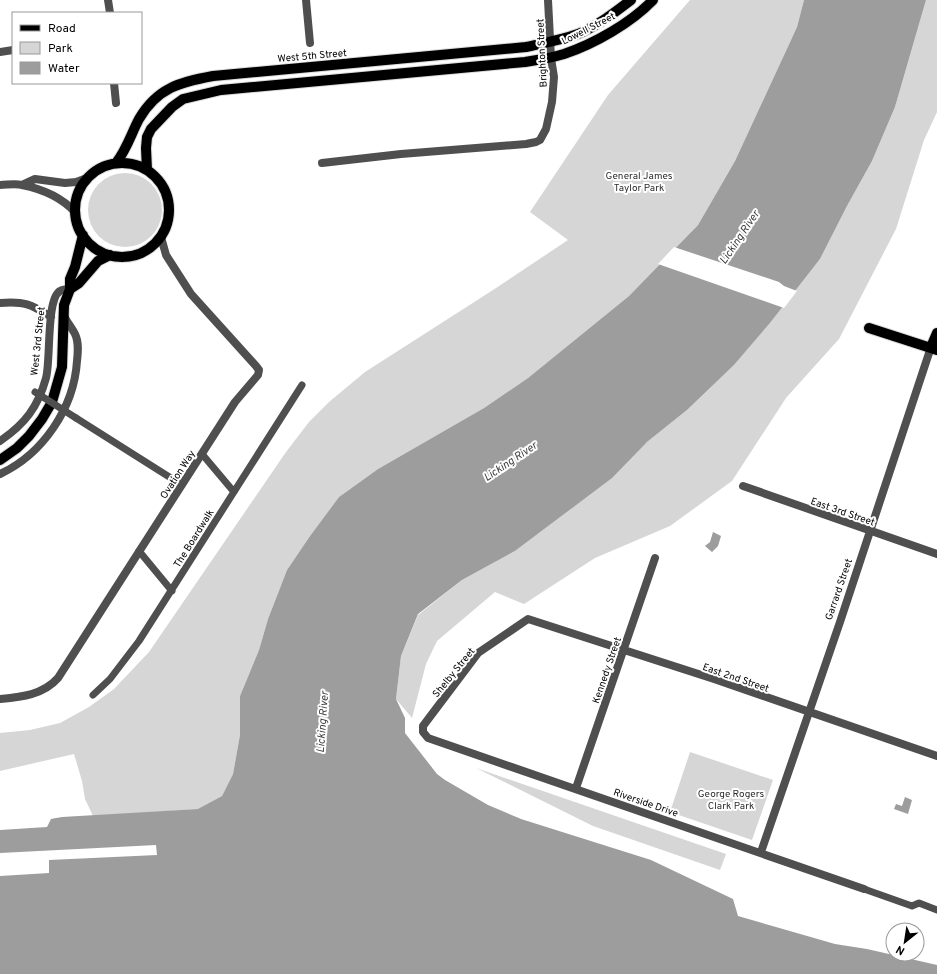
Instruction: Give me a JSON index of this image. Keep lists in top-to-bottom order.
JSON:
{
  "streets": {
    "main road": ["Lowell Street", "West 5th Street", "Garrard Street"],
    "street": [
      "Brighton Street",
      "West 3rd Street",
      "Ovation Way",
      "East 3rd Street",
      "The Boardwalk",
      "Kennedy Street",
      "Shelby Street",
      "East 2nd Street",
      "Riverside Drive"
    ]
  },
  "crossings": [
    ["Lowell Street", "Brighton Street"],
    ["Lowell Street", "West 5th Street"],
    ["Brighton Street", "West 5th Street"],
    ["West 5th Street", "Ovation Way"],
    ["East 3rd Street", "Garrard Street"],
    ["Garrard Street", "East 2nd Street"],
    ["Garrard Street", "Riverside Drive"],
    ["Kennedy Street", "East 2nd Street"],
    ["Kennedy Street", "Riverside Drive"],
    ["Shelby Street", "East 2nd Street"],
    ["Shelby Street", "Riverside Drive"]
  ],
  "water": ["Licking River"],
  "parks": ["General James Taylor Park", "George Rogers Clark Park"],
  "legend": ["Road", "Park", "Water"],
  "north": "bottom left"
}
